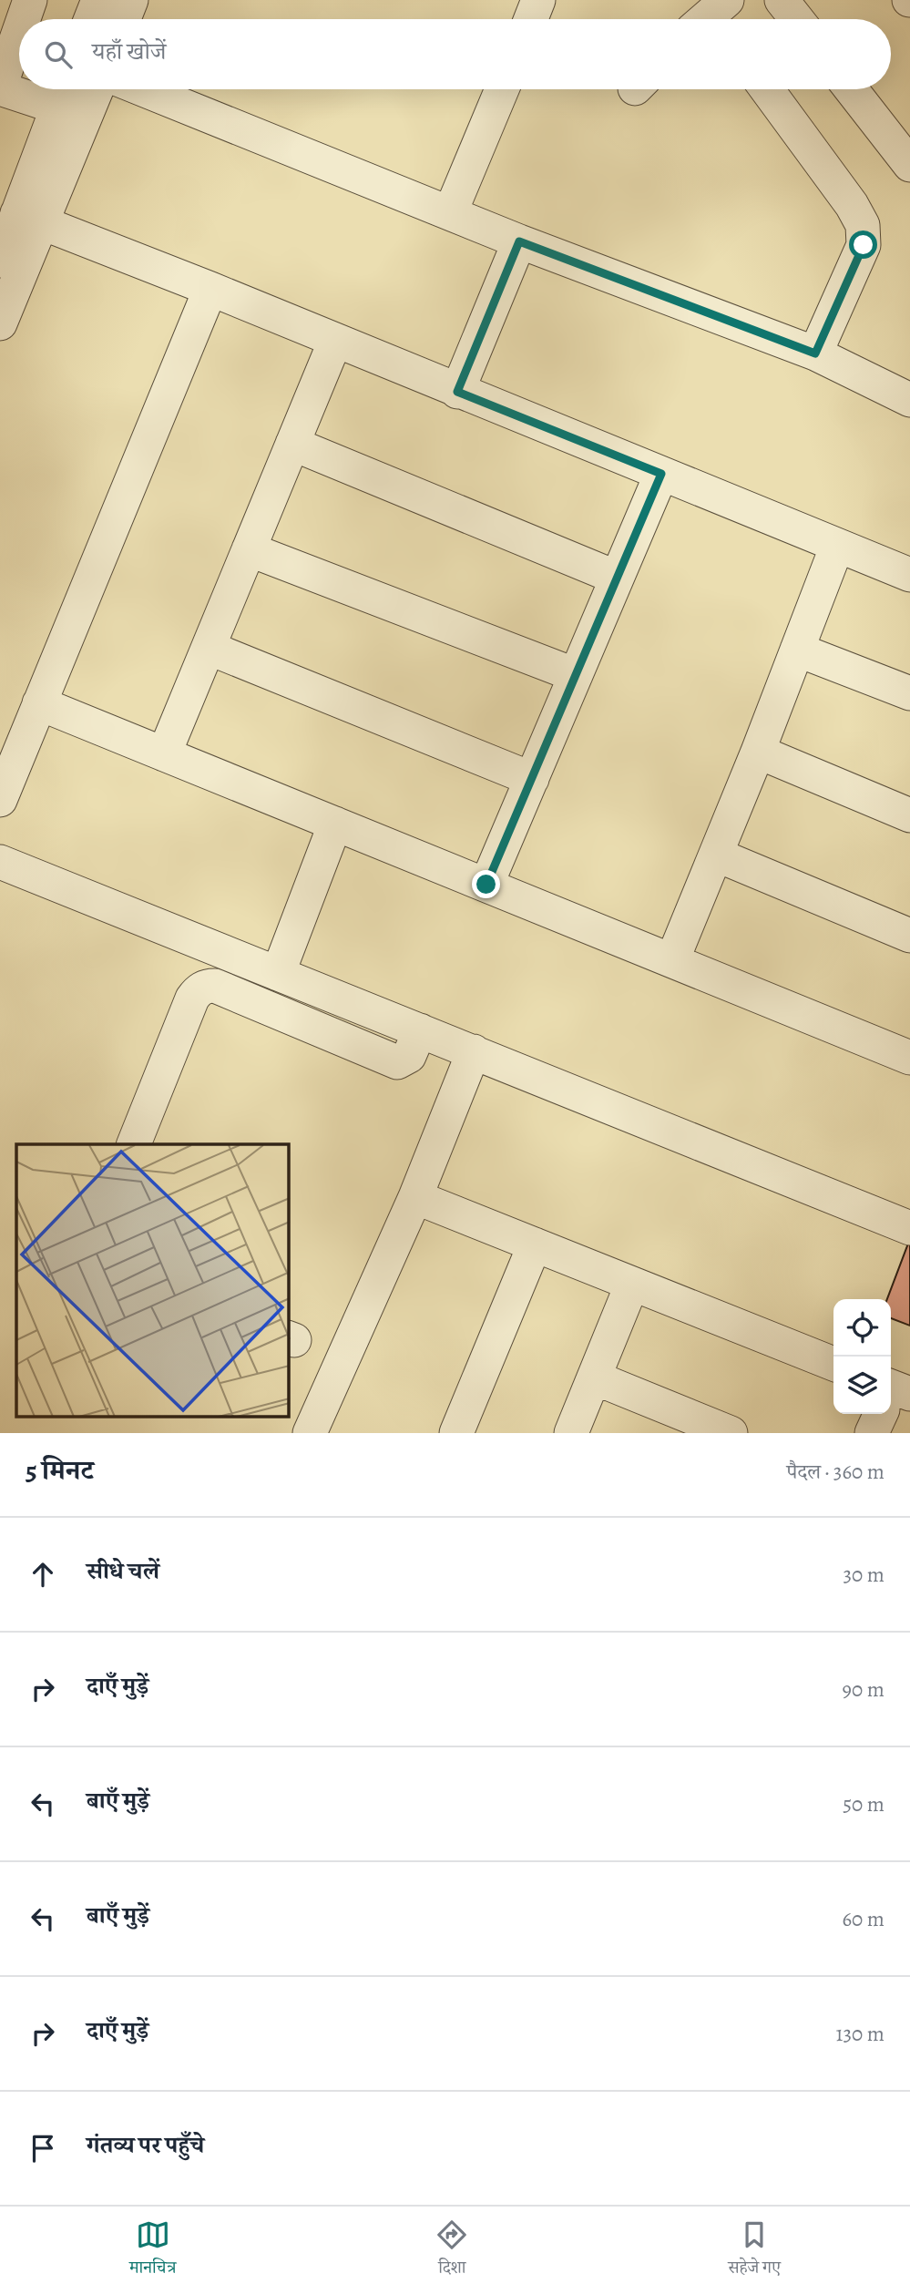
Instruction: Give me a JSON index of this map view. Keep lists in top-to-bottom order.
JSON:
{
  "page": {
    "search": "यहाँ खोजें",
    "heading": ["5 मिनट", "पैदल · 360 m"],
    "list": [
      ["सीधे चलें", "30 m"],
      ["दाएँ मुड़ें", "90 m"],
      ["बाएँ मुड़ें", "50 m"],
      ["बाएँ मुड़ें", "60 m"],
      ["दाएँ मुड़ें", "130 m"],
      "गंतव्य पर पहुँचे"
    ],
    "nav": ["मानचित्र", "दिशा", "सहेजे गए"]
  }
}
